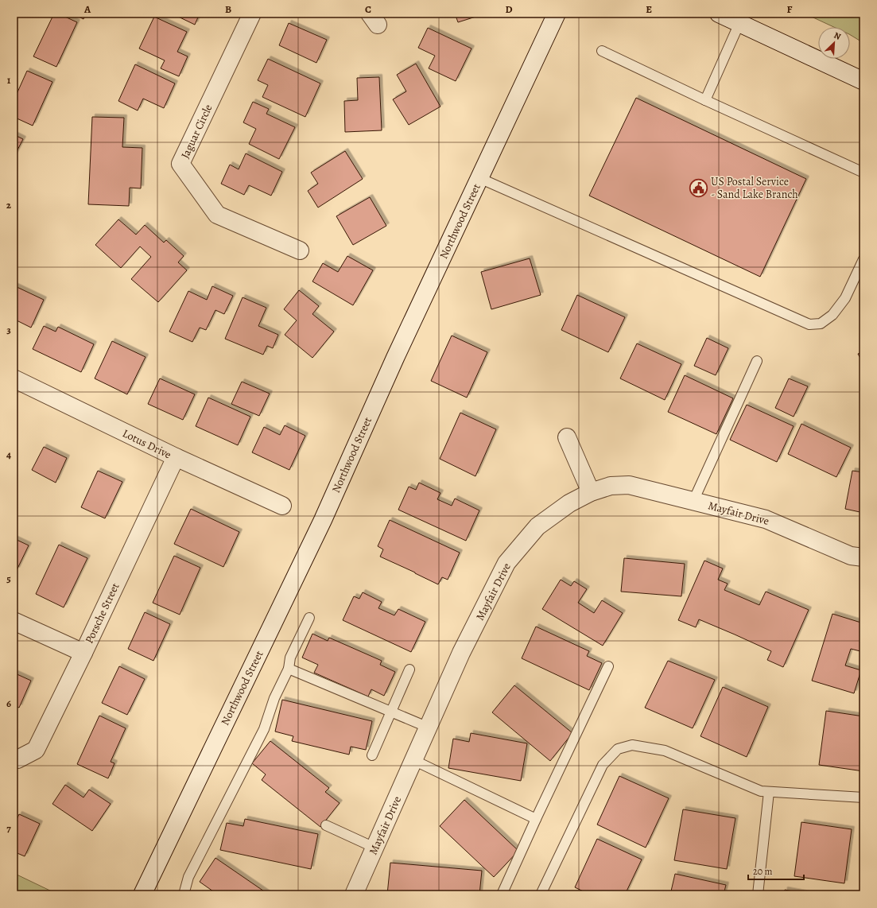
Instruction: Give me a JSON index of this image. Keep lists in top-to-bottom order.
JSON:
{
  "streets": {
    "street": [
      "Jaguar Circle",
      "Northwood Street",
      "Lotus Drive",
      "Mayfair Drive",
      "Porsche Street"
    ]
  },
  "crossings": [
    ["Lotus Drive", "Porsche Street"]
  ],
  "places": {
    "public building": ["US Postal Service - Sand Lake Branch"]
  },
  "scale_bar": "20 m",
  "north": "top right",
  "grid": {
    "columns": [
      "A",
      "B",
      "C",
      "D",
      "E",
      "F"
    ],
    "rows": [
      "1",
      "2",
      "3",
      "4",
      "5",
      "6",
      "7"
    ]
  }
}
